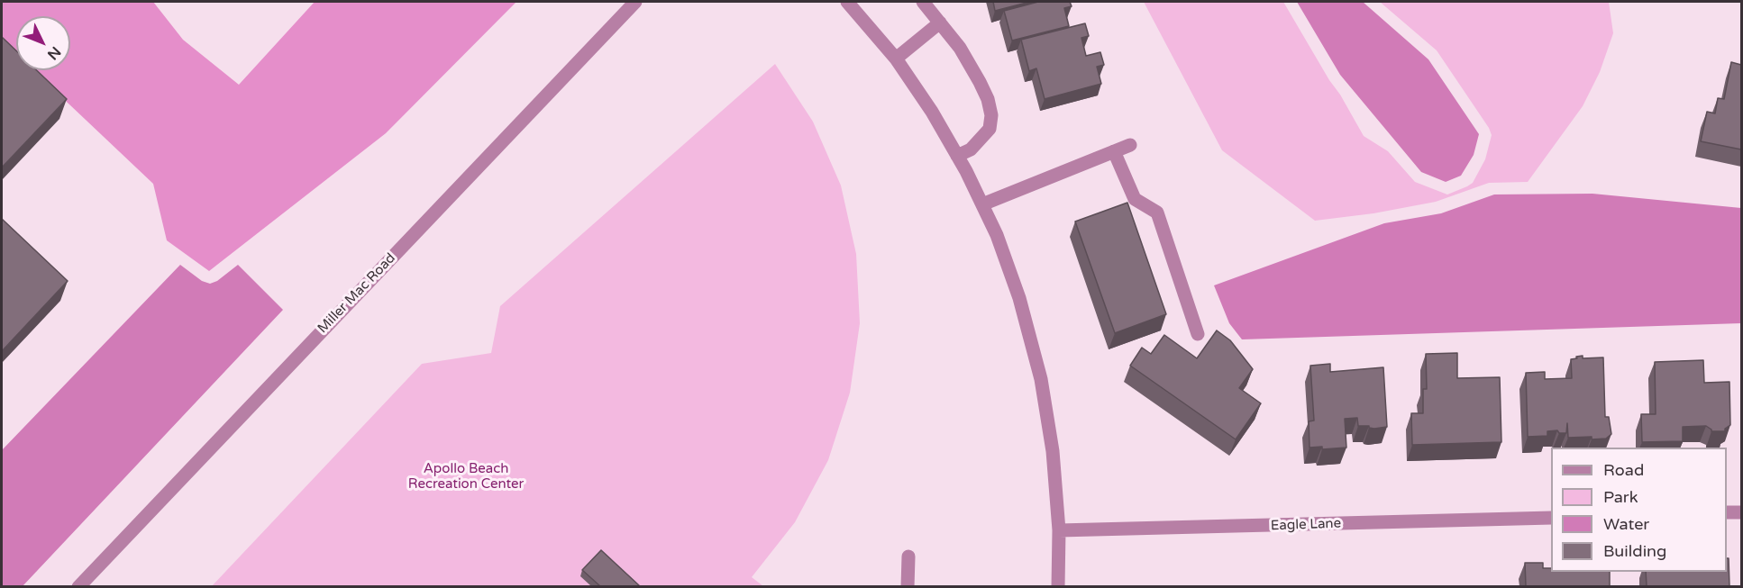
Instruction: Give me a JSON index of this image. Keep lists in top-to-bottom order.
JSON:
{
  "streets": {
    "street": ["Miller Mac Road", "Eagle Lane"]
  },
  "parks": ["Apollo Beach Recreation Center"],
  "legend": [
    "Road",
    "Park",
    "Water",
    "Building"
  ],
  "north": "bottom right"
}
